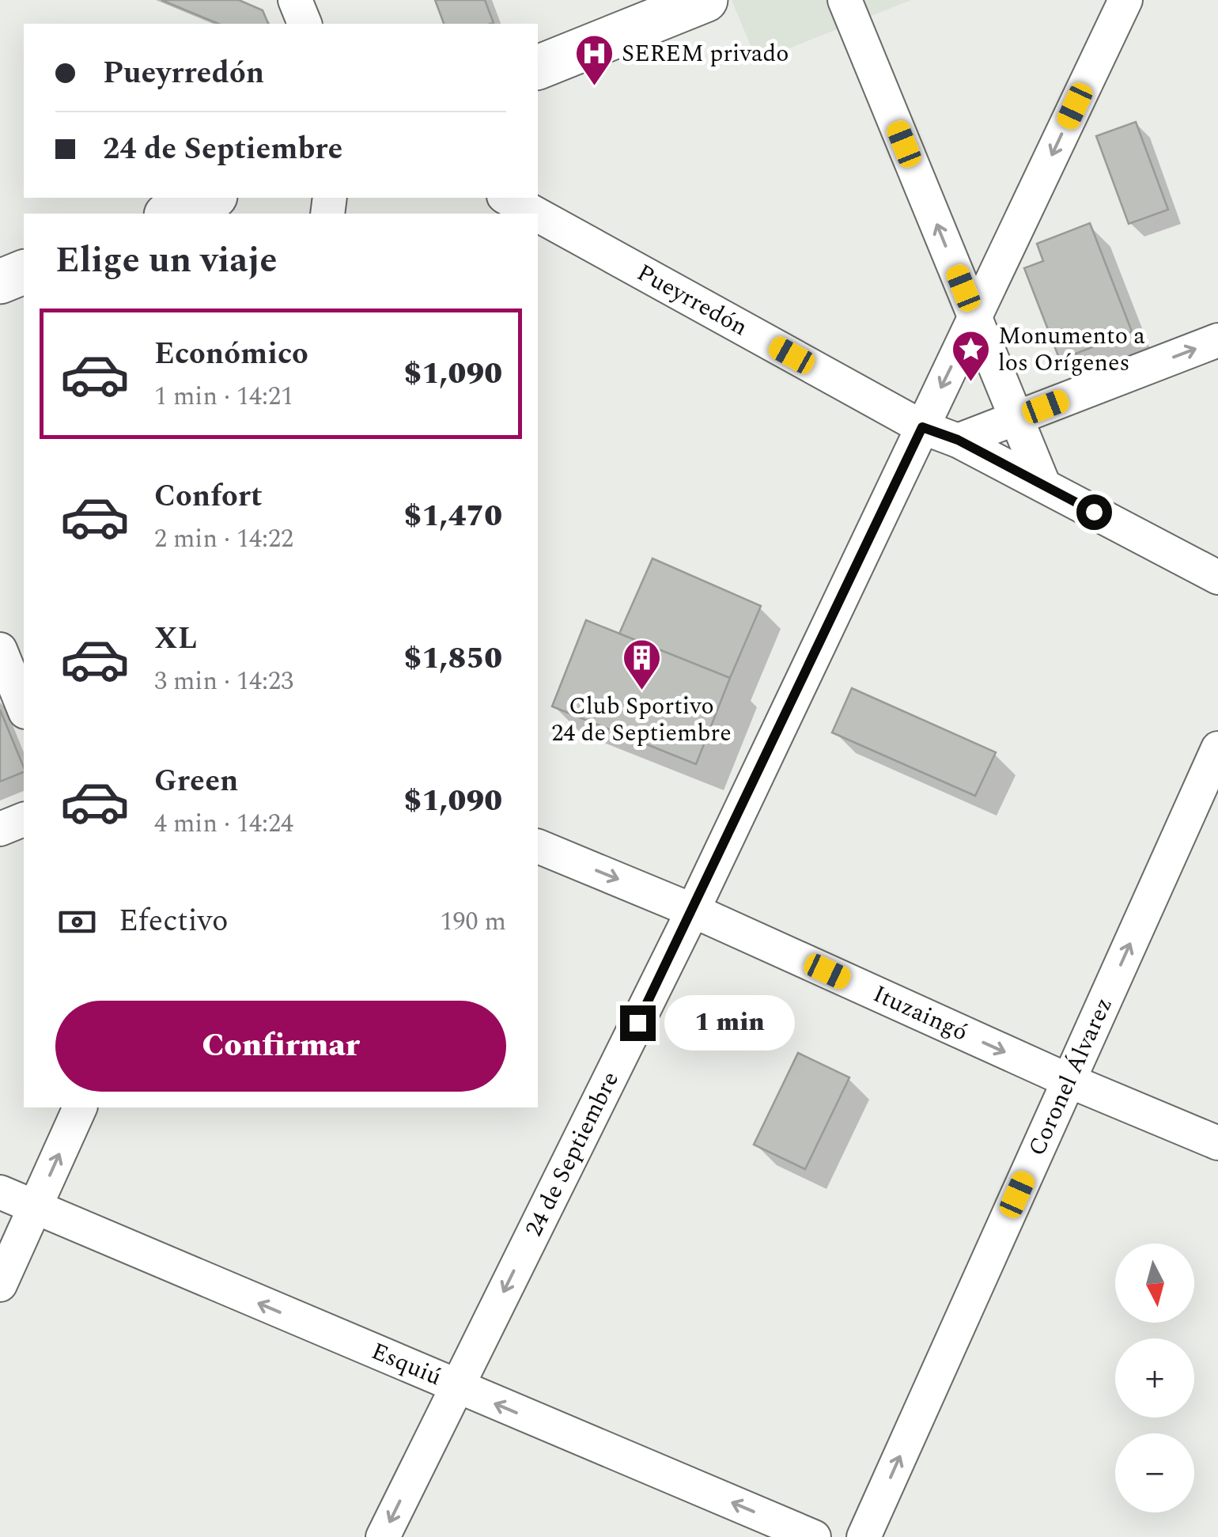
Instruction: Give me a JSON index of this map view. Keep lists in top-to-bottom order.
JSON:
{
  "streets": {
    "street": [
      "Pueyrredón",
      "Ituzaingó",
      "Coronel Álvarez",
      "24 de Septiembre",
      "Esquiú"
    ]
  },
  "crossings": [
    ["Pueyrredón", "24 de Septiembre"],
    ["Ituzaingó", "Coronel Álvarez"],
    ["Ituzaingó", "24 de Septiembre"],
    ["24 de Septiembre", "Esquiú"]
  ],
  "one_way": [
    "Ituzaingó",
    "Coronel Álvarez",
    "24 de Septiembre",
    "Esquiú"
  ],
  "places": {
    "hospital": ["SEREM privado"],
    "place": ["Monumento a los Orígenes"],
    "building": ["Club Sportivo 24 de Septiembre"]
  },
  "north": "bottom",
  "page": {
    "banner": ["Pueyrredón", "24 de Septiembre"],
    "heading": "Elige un viaje",
    "list": [
      {
        "name": "Económico",
        "note": "1 min · 14:21",
        "value": "$1,090"
      },
      {
        "name": "Confort",
        "note": "2 min · 14:22",
        "value": "$1,470"
      },
      {
        "name": "XL",
        "note": "3 min · 14:23",
        "value": "$1,850"
      },
      {
        "name": "Green",
        "note": "4 min · 14:24",
        "value": "$1,090"
      }
    ],
    "pay": ["Efectivo", "190 m"],
    "buttons": "Confirmar",
    "bubble": "1 min",
    "map_buttons": ["+", "−"]
  }
}
